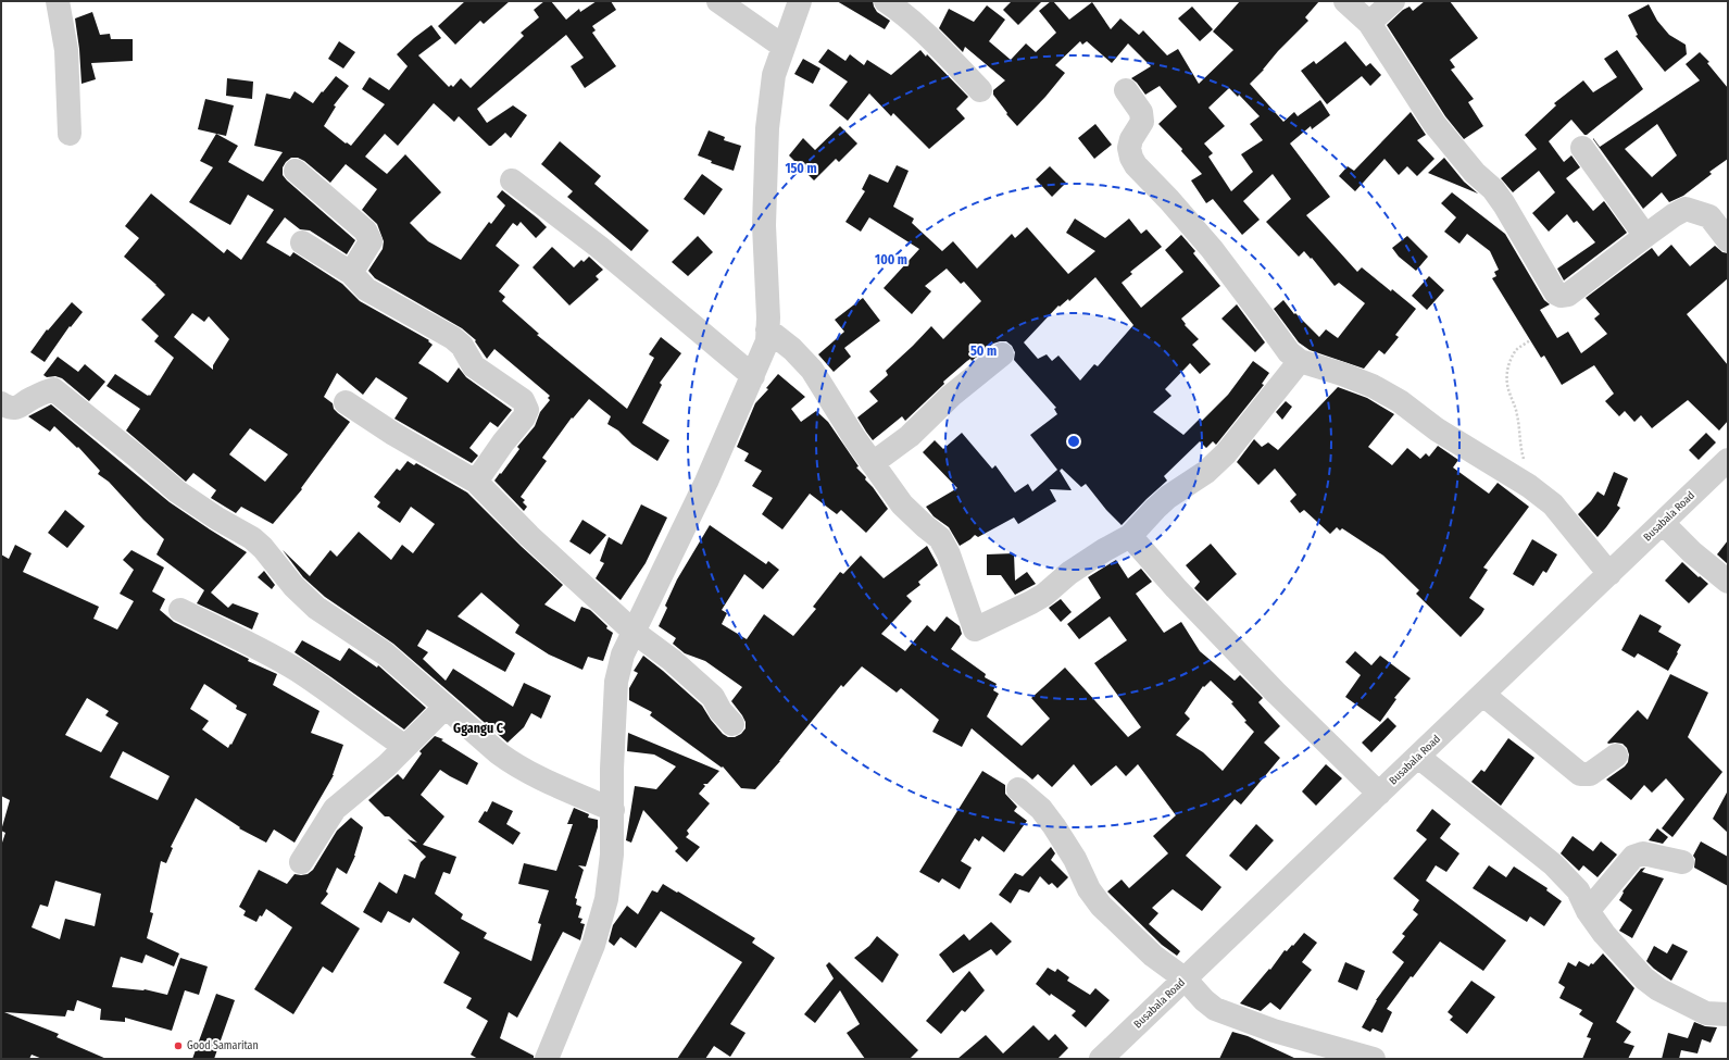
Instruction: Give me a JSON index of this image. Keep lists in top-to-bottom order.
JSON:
{
  "streets": {
    "street": ["Busabala Road"]
  },
  "districts": ["Ggangu C"],
  "places": ["Good Samaritan"],
  "rings": ["150 m", "100 m", "50 m"]
}
